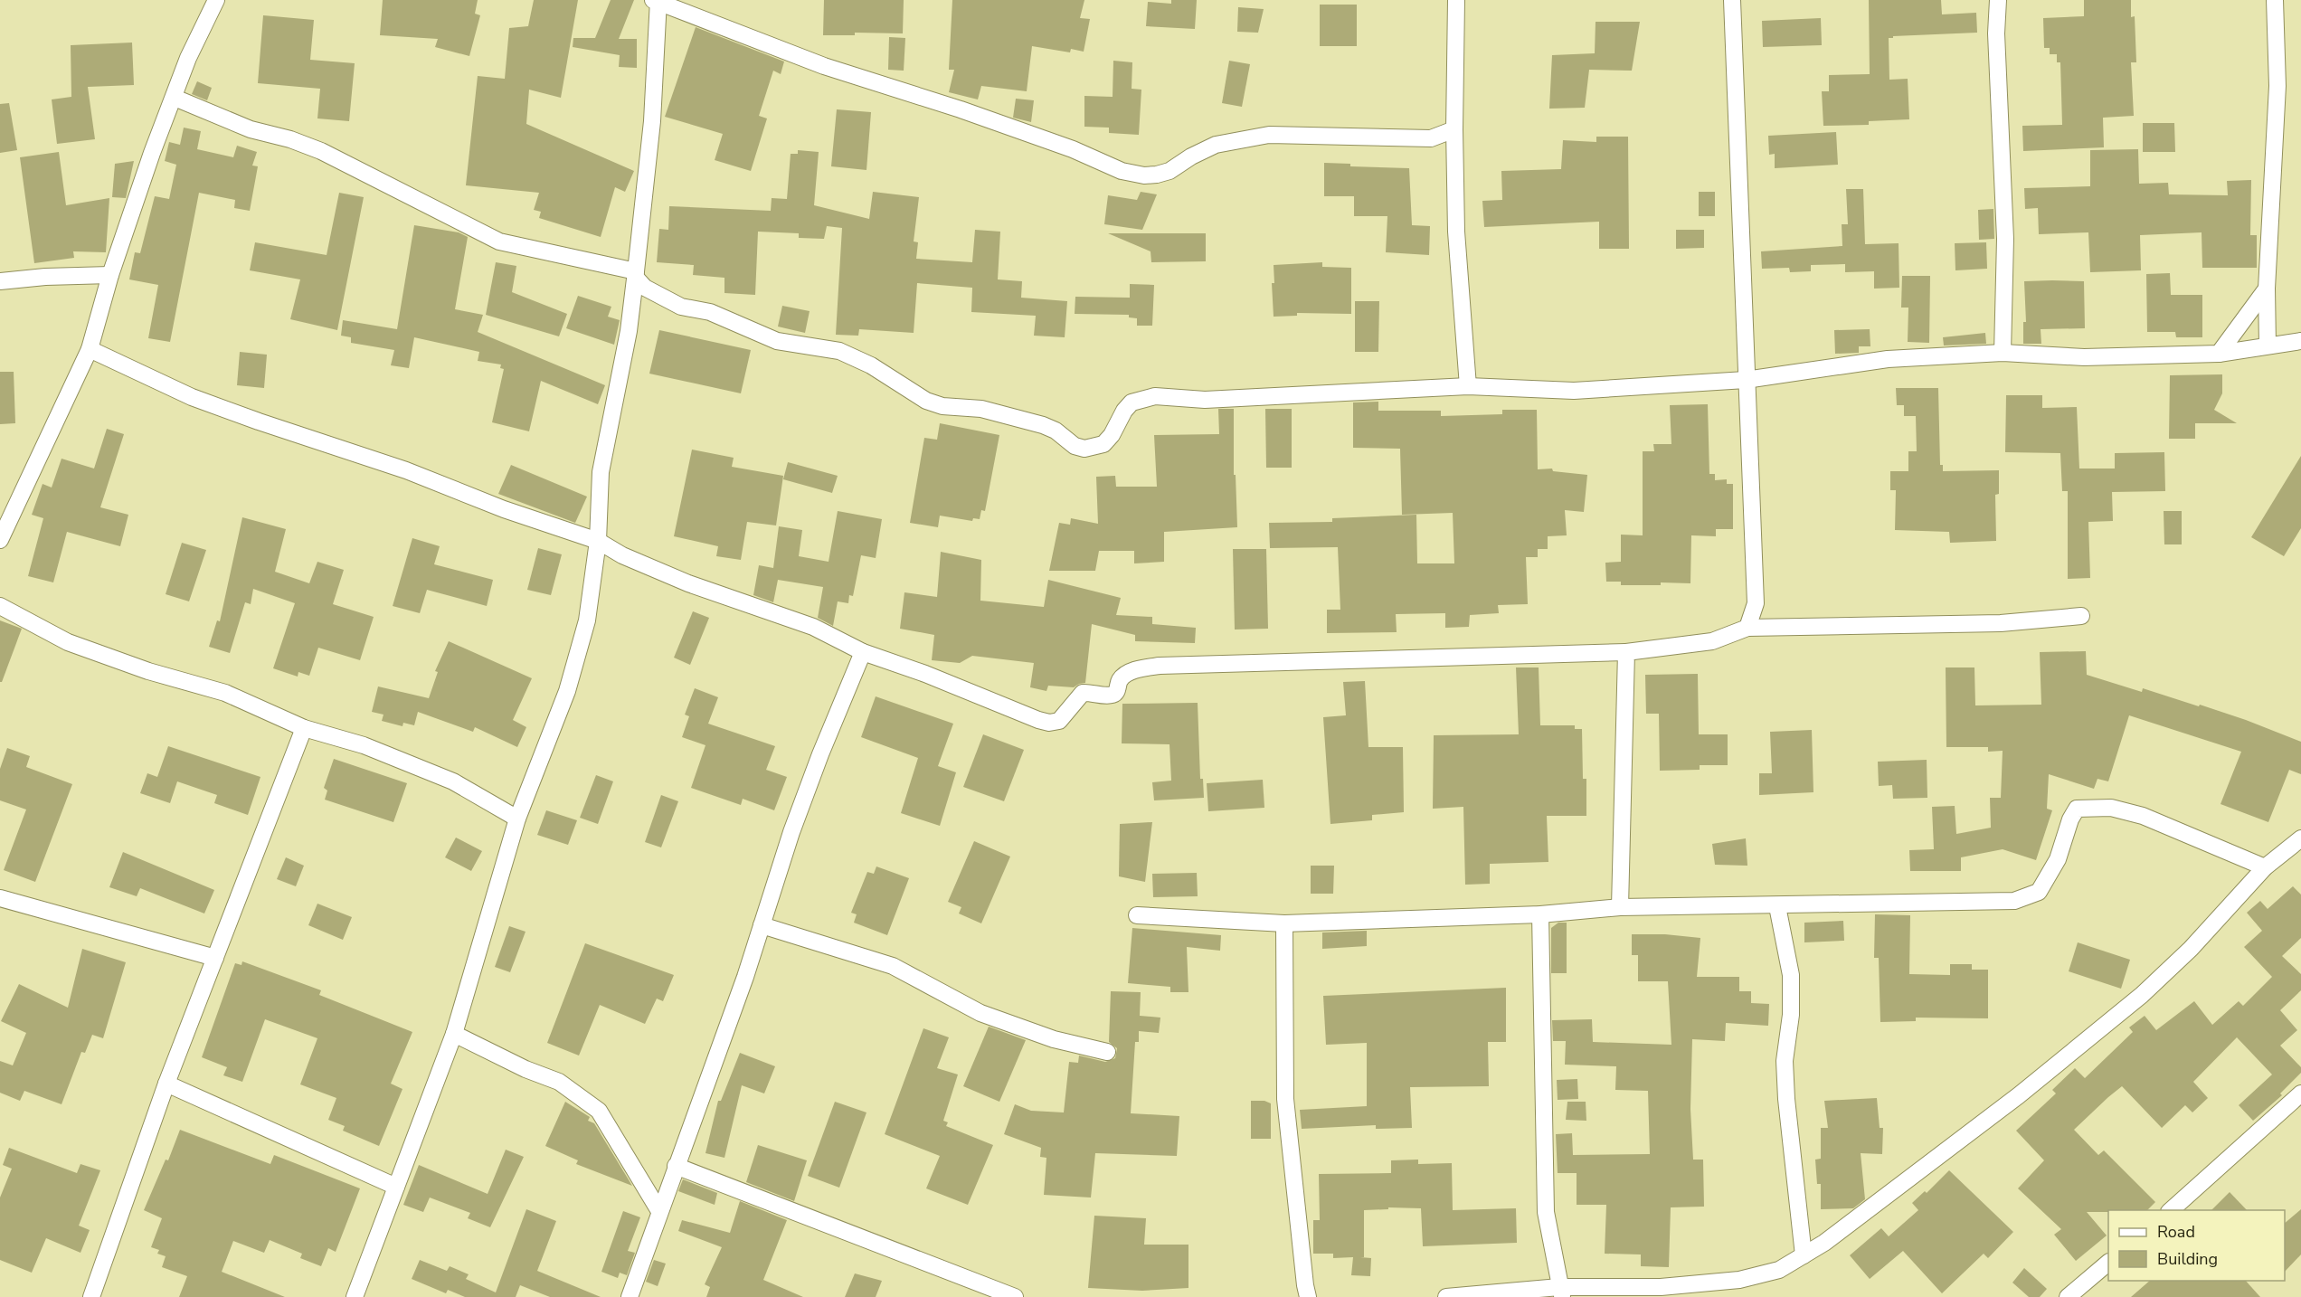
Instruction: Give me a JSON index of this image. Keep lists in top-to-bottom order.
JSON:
{
  "legend": ["Road", "Building"]
}
